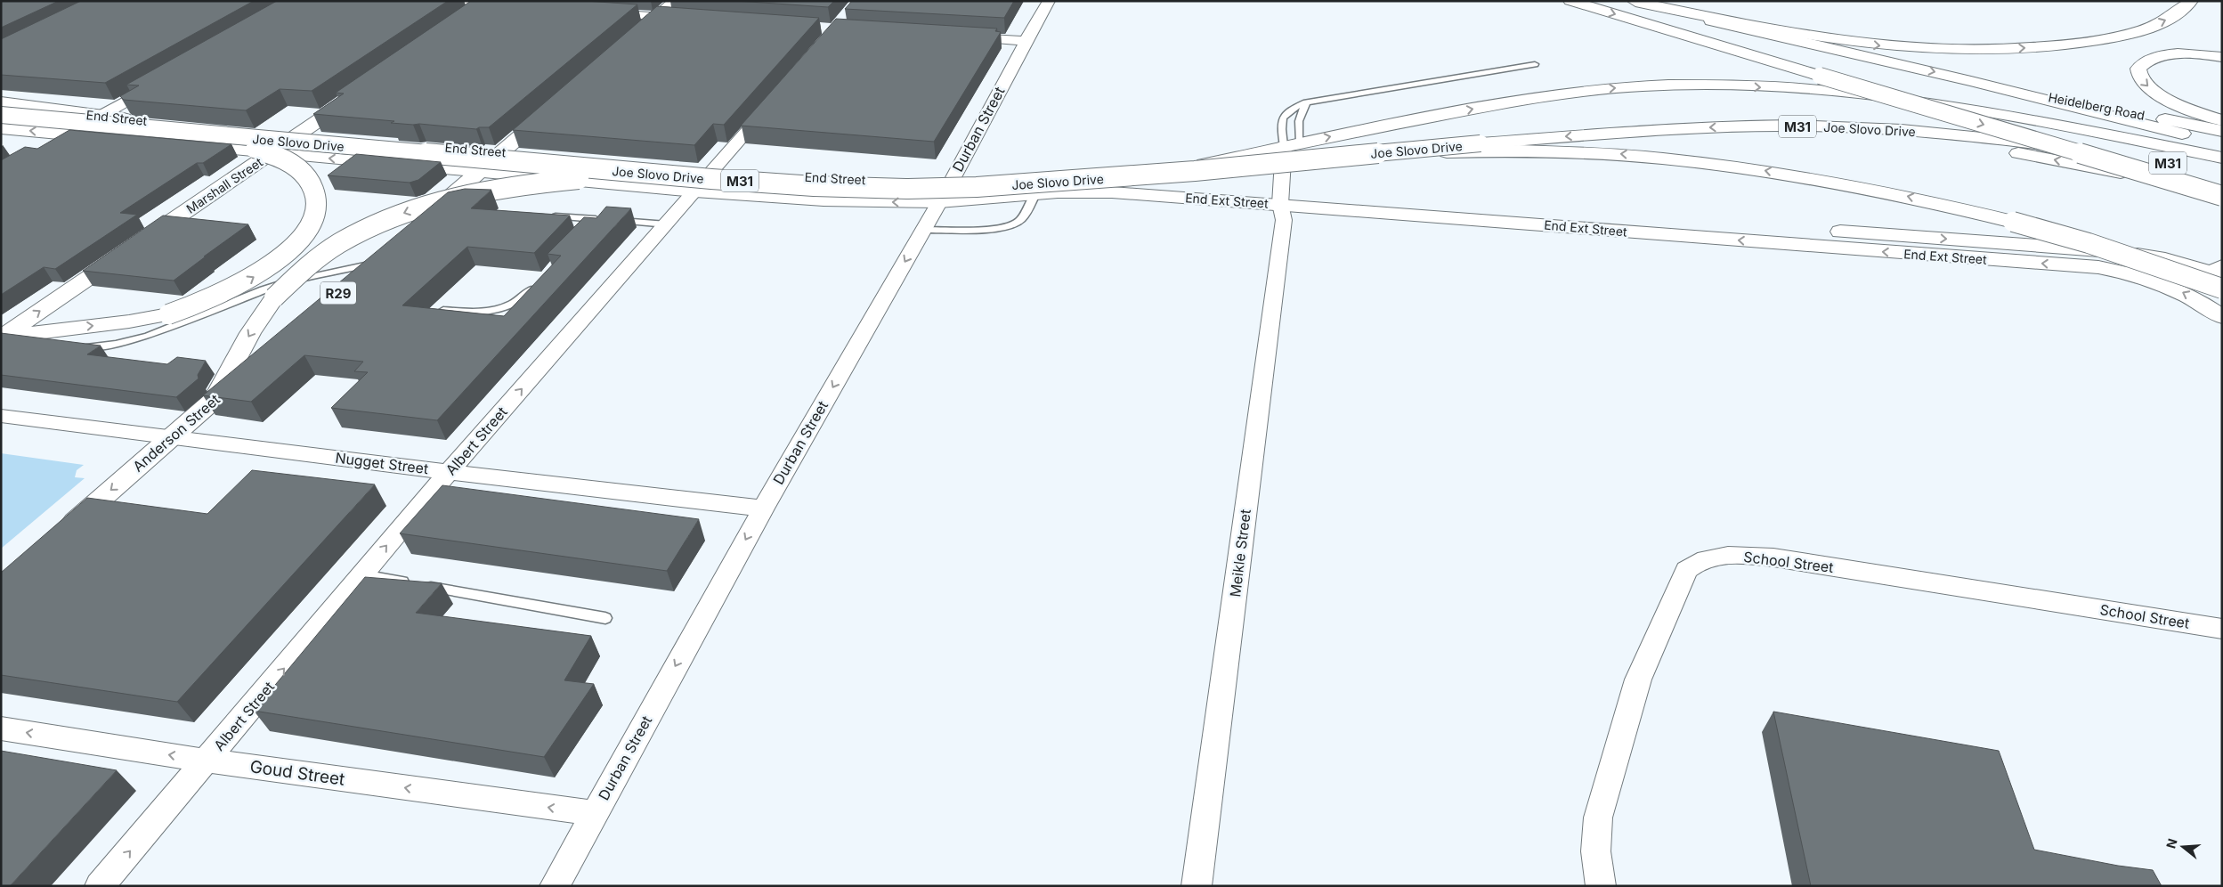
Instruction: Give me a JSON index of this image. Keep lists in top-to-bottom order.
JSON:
{
  "streets": {
    "main road": [
      "Heidelberg Road",
      "End Street",
      "M31",
      "Joe Slovo Drive",
      "Marshall Street",
      "End Ext Street",
      "R29",
      "Anderson Street"
    ],
    "street": [
      "Durban Street",
      "Albert Street",
      "Nugget Street",
      "Meikle Street",
      "School Street",
      "Goud Street"
    ]
  },
  "crossings": [
    ["End Street", "Durban Street"],
    ["End Street", "Joe Slovo Drive"],
    ["End Street", "Marshall Street"],
    ["End Street", "End Ext Street"],
    ["End Street", "Albert Street"],
    ["Durban Street", "End Ext Street"],
    ["Durban Street", "Nugget Street"],
    ["Durban Street", "Goud Street"],
    ["Joe Slovo Drive", "Albert Street"],
    ["End Ext Street", "Meikle Street"],
    ["Anderson Street", "Nugget Street"],
    ["Albert Street", "Nugget Street"],
    ["Albert Street", "Goud Street"]
  ],
  "one_way": [
    "Durban Street",
    "Anderson Street",
    "Albert Street",
    "Goud Street"
  ],
  "north": "left"
}
